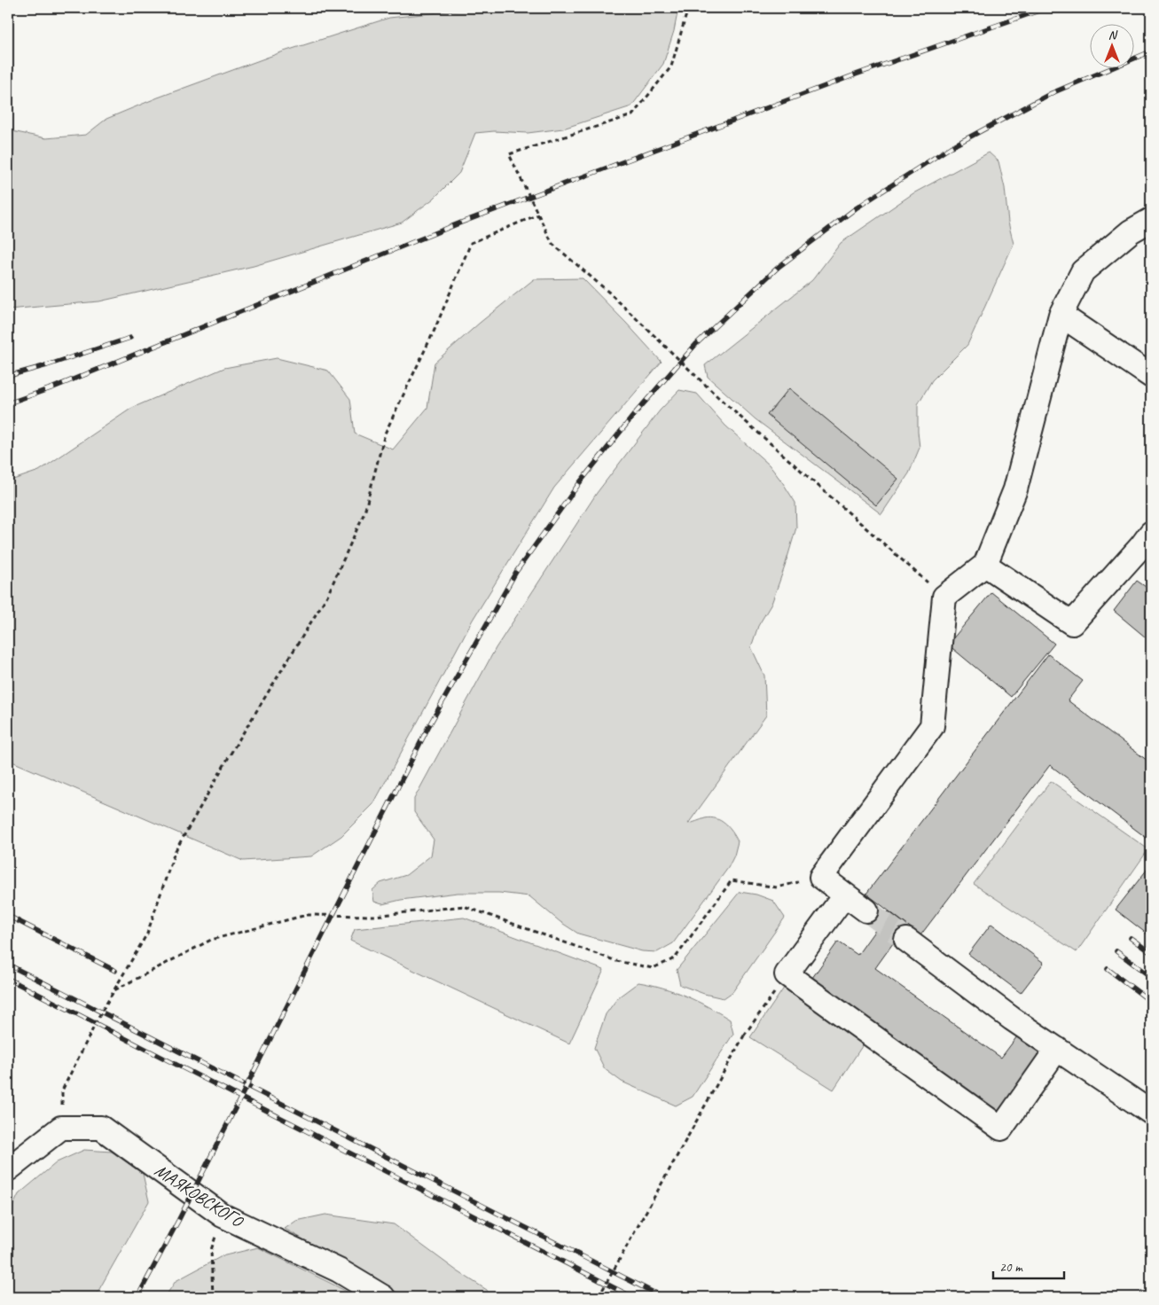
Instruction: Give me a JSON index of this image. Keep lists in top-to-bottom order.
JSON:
{
  "streets": {
    "street": ["МАЯКОВСКОГО"]
  },
  "scale_bar": "20 m",
  "north": "top"
}
